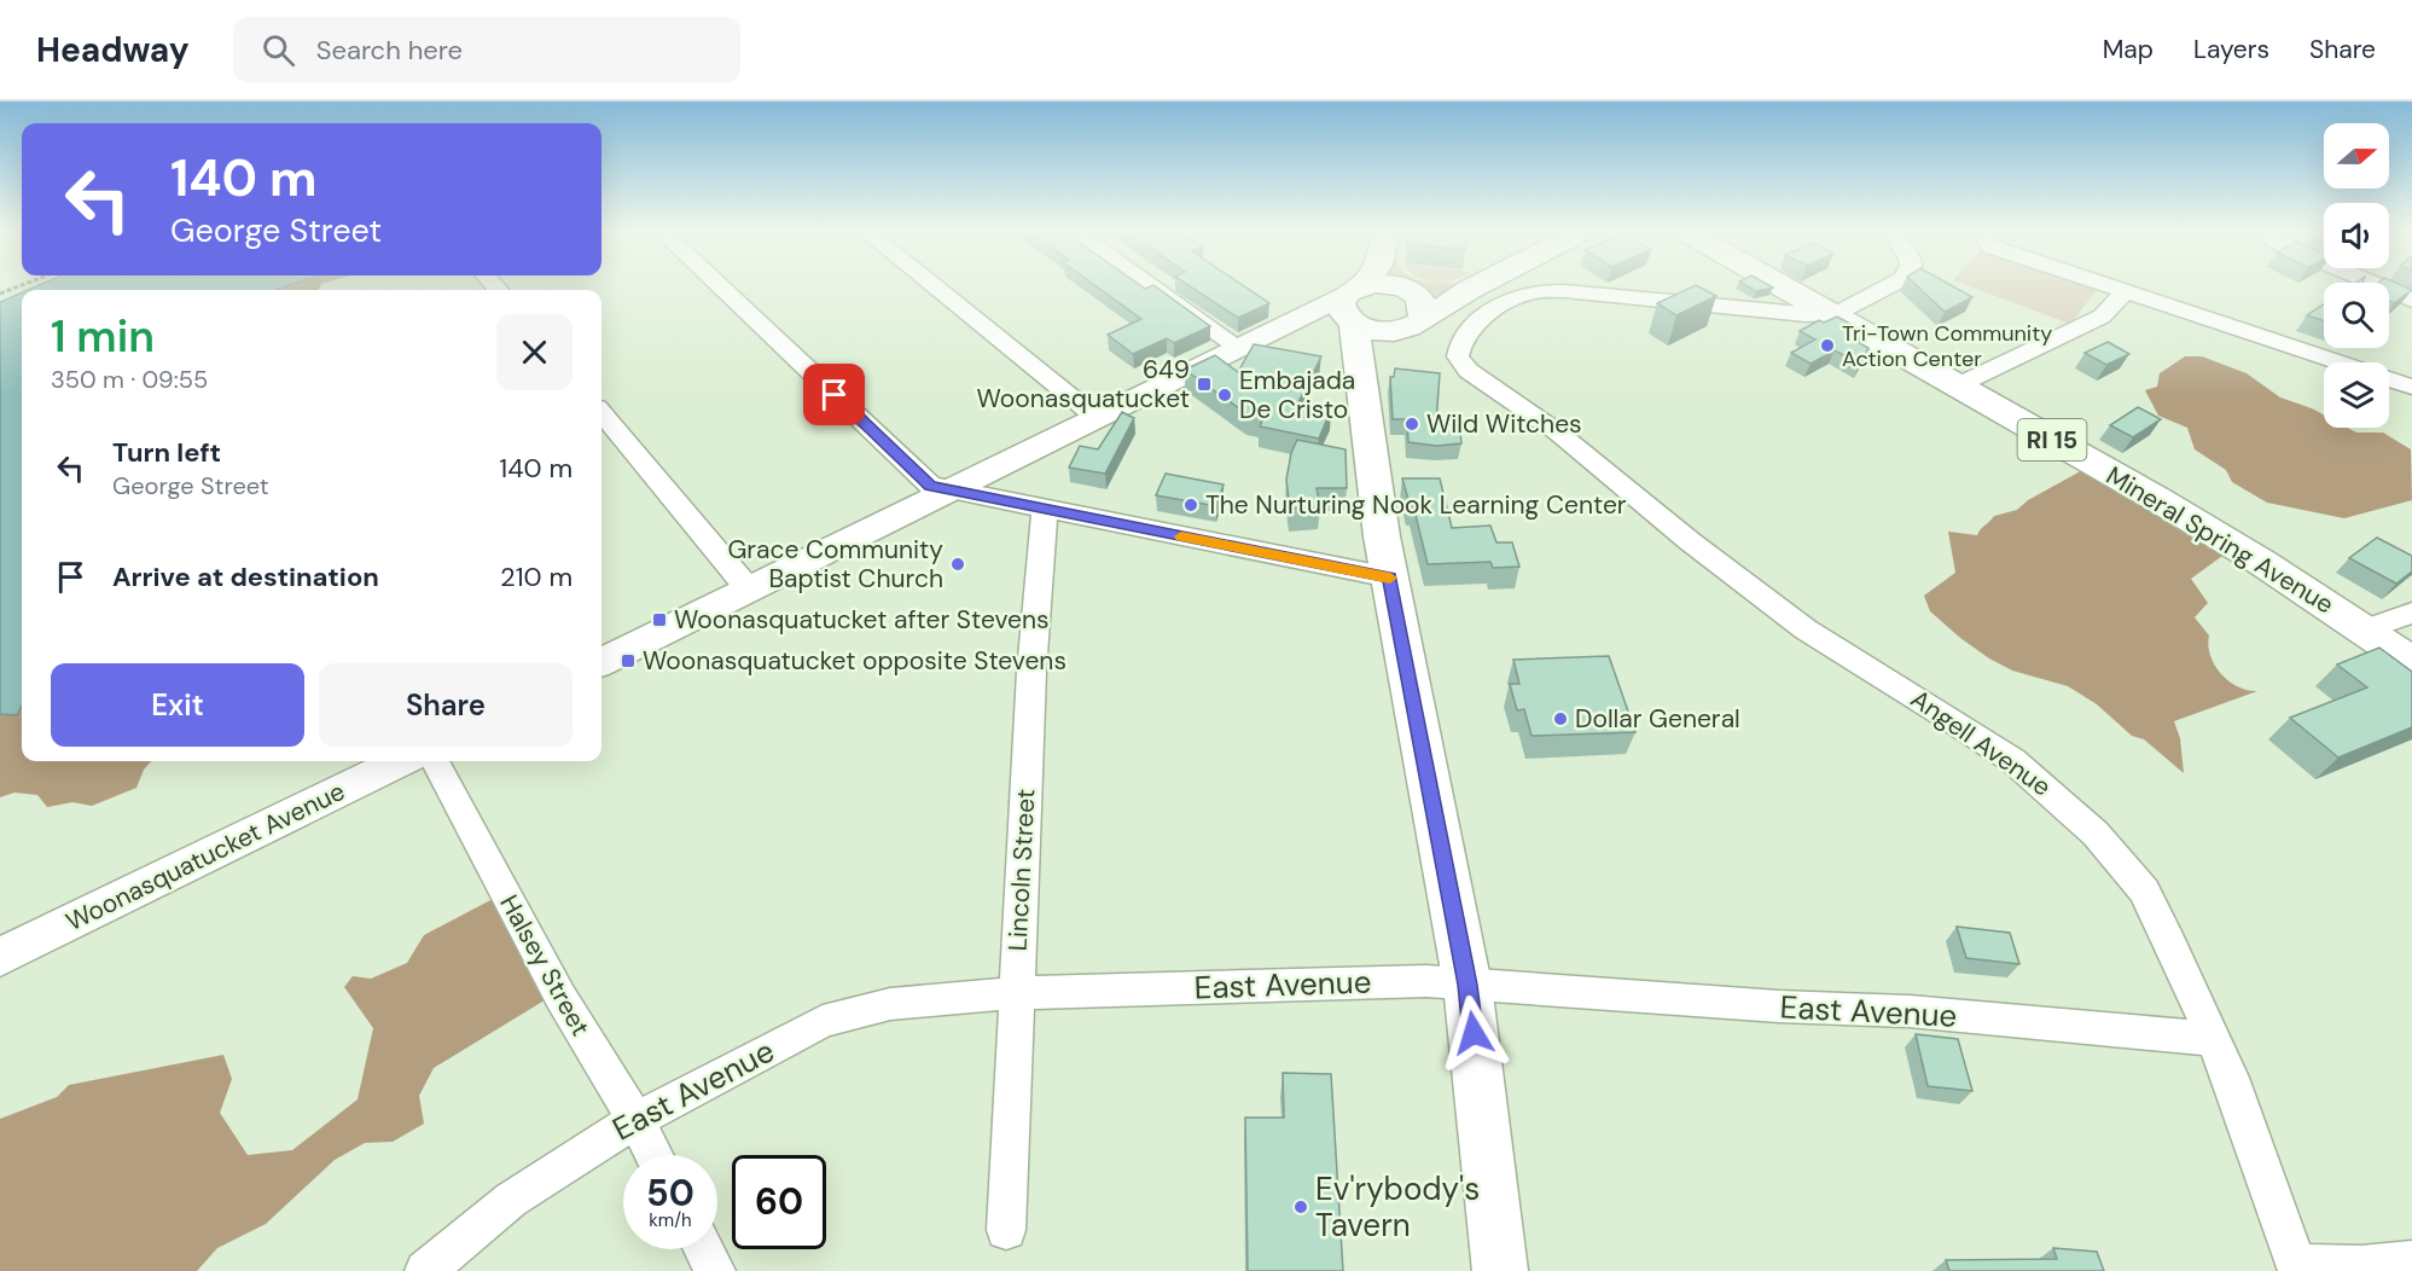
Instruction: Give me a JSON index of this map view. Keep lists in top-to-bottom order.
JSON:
{
  "streets": {
    "main road": ["RI 15", "Mineral Spring Avenue"],
    "street": [
      "Angell Avenue",
      "Woonasquatucket Avenue",
      "Lincoln Street",
      "Halsey Street",
      "East Avenue"
    ]
  },
  "crossings": [
    ["Mineral Spring Avenue", "Angell Avenue"],
    ["Angell Avenue", "East Avenue"],
    ["Lincoln Street", "East Avenue"],
    ["Halsey Street", "East Avenue"]
  ],
  "places": {
    "other": [
      "Tri-Town Community Action Center",
      "Embajada De Cristo",
      "Wild Witches",
      "The Nurturing Nook Learning Center",
      "Grace Community Baptist Church",
      "Dollar General",
      "Ev'rybody's Tavern"
    ],
    "transit": ["649 Woonasquatucket", "Woonasquatucket after Stevens", "Woonasquatucket opposite Stevens"]
  },
  "north": "right",
  "page": {
    "header": "Headway",
    "search": "Search here",
    "nav": ["Map", "Layers", "Share"],
    "turn": ["140 m", "George Street"],
    "heading": ["1 min", "350 m · 09:55"],
    "list": [
      {
        "name": "Turn left",
        "note": "George Street",
        "value": "140 m"
      },
      {
        "name": "Arrive at destination",
        "value": "210 m"
      }
    ],
    "buttons": ["Exit", "Share"],
    "speed": "50 km/h",
    "limit": "60"
  }
}
